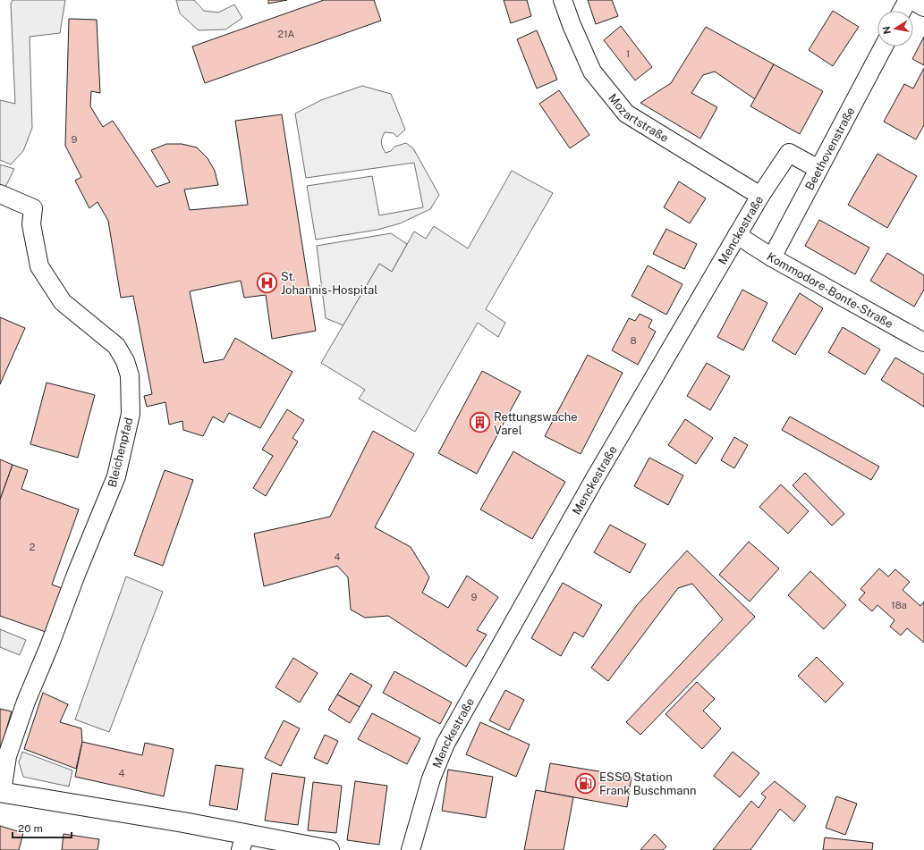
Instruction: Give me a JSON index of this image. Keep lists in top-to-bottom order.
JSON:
{
  "streets": {
    "street": [
      "Mozartstraße",
      "Beethovenstraße",
      "Menckestraße",
      "Kommodore-Bonte-Straße",
      "Bleichenpfad"
    ]
  },
  "crossings": [
    ["Mozartstraße", "Menckestraße"],
    ["Beethovenstraße", "Menckestraße"],
    ["Beethovenstraße", "Kommodore-Bonte-Straße"],
    ["Menckestraße", "Kommodore-Bonte-Straße"]
  ],
  "places": {
    "hospital": ["St. Johannis-Hospital"],
    "building": ["Rettungswache Varel"],
    "fuel station": ["ESSO Station Frank Buschmann"]
  },
  "house_numbers": [
    "21A",
    "1",
    "9",
    "8",
    "2",
    "4",
    "9",
    "18a",
    "4"
  ],
  "scale_bar": "20 m",
  "north": "left"
}
